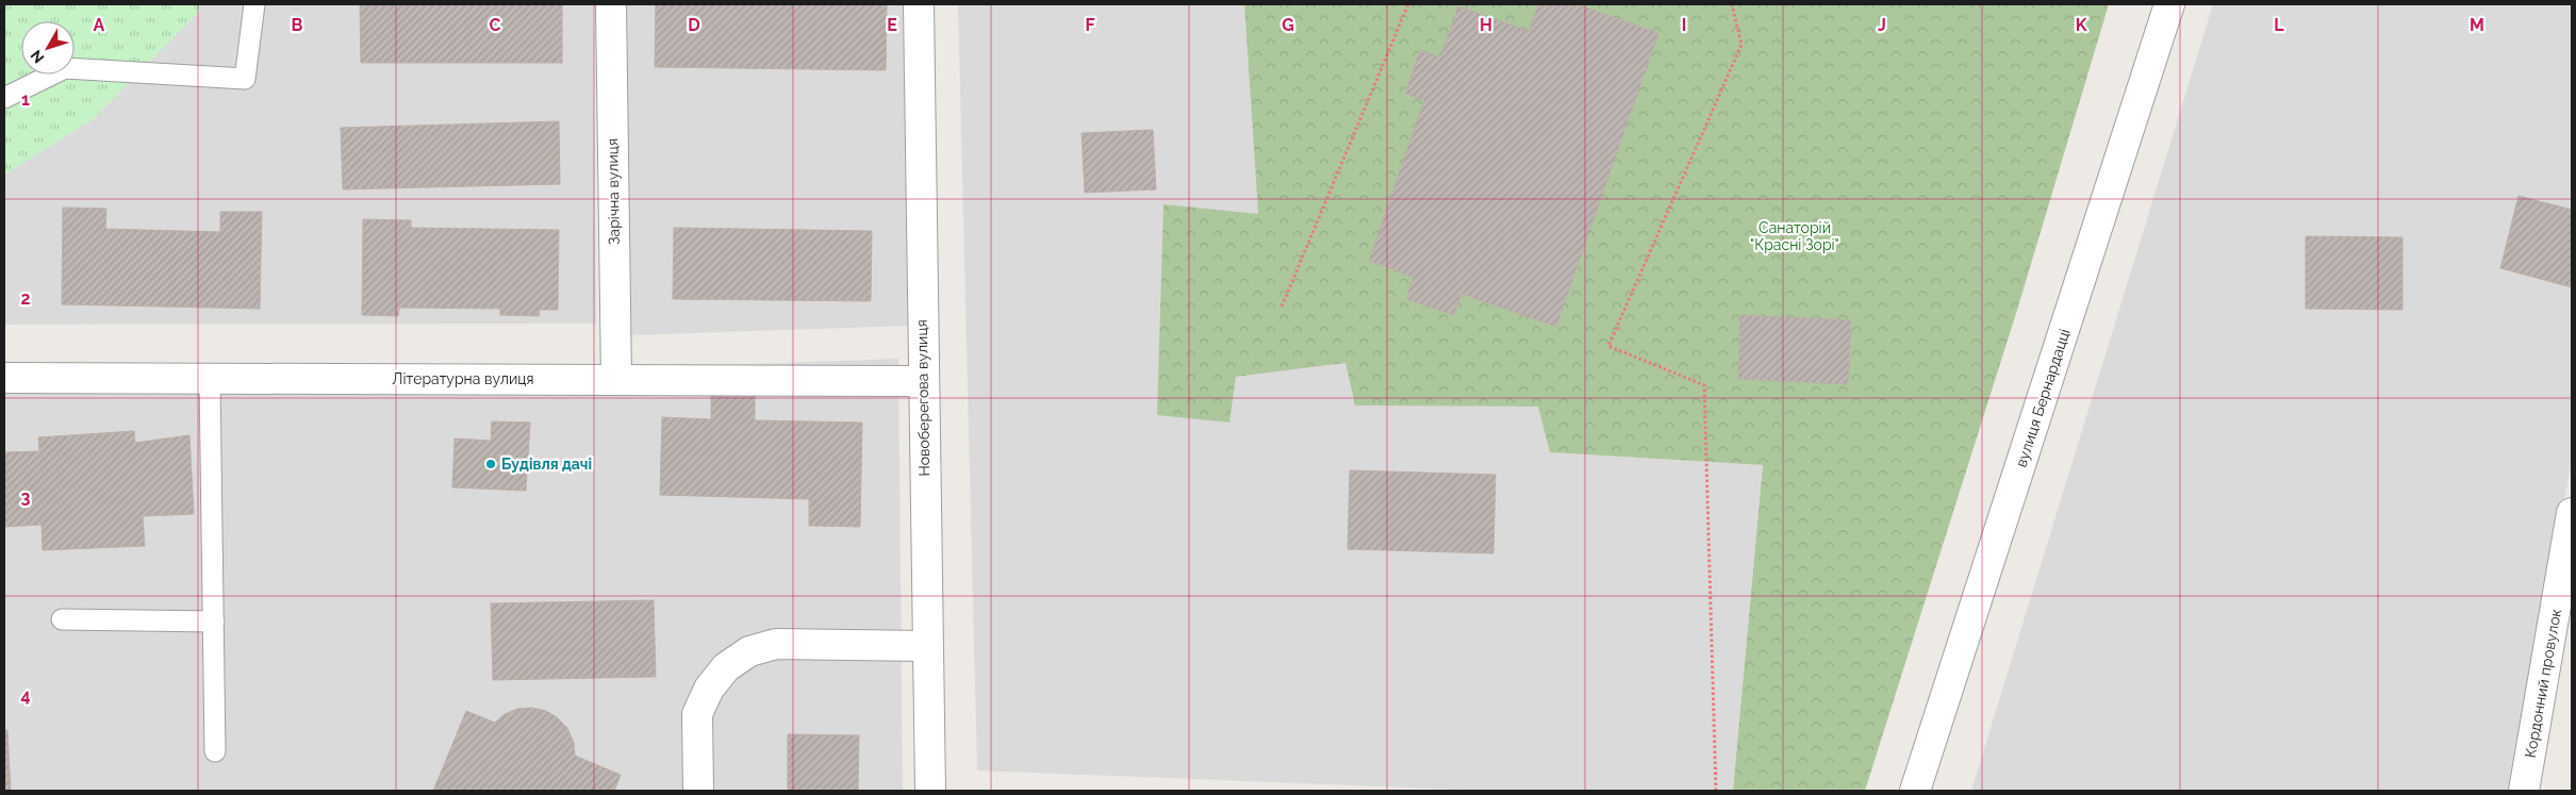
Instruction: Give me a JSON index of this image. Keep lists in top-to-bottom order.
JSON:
{
  "streets": {
    "street": [
      "Зарічна вулиця",
      "Літературна вулиця",
      "Новоберегова вулиця",
      "вулиця Бернардацці",
      "Кордонний провулок"
    ]
  },
  "crossings": [
    ["Зарічна вулиця", "Літературна вулиця"],
    ["Літературна вулиця", "Новоберегова вулиця"]
  ],
  "parks": ["Санаторій \"Красні Зорі\""],
  "places": ["Будівля дачі"],
  "north": "bottom left",
  "grid": {
    "columns": [
      "A",
      "B",
      "C",
      "D",
      "E",
      "F",
      "G",
      "H",
      "I",
      "J",
      "K",
      "L",
      "M"
    ],
    "rows": [
      "1",
      "2",
      "3",
      "4"
    ]
  }
}
